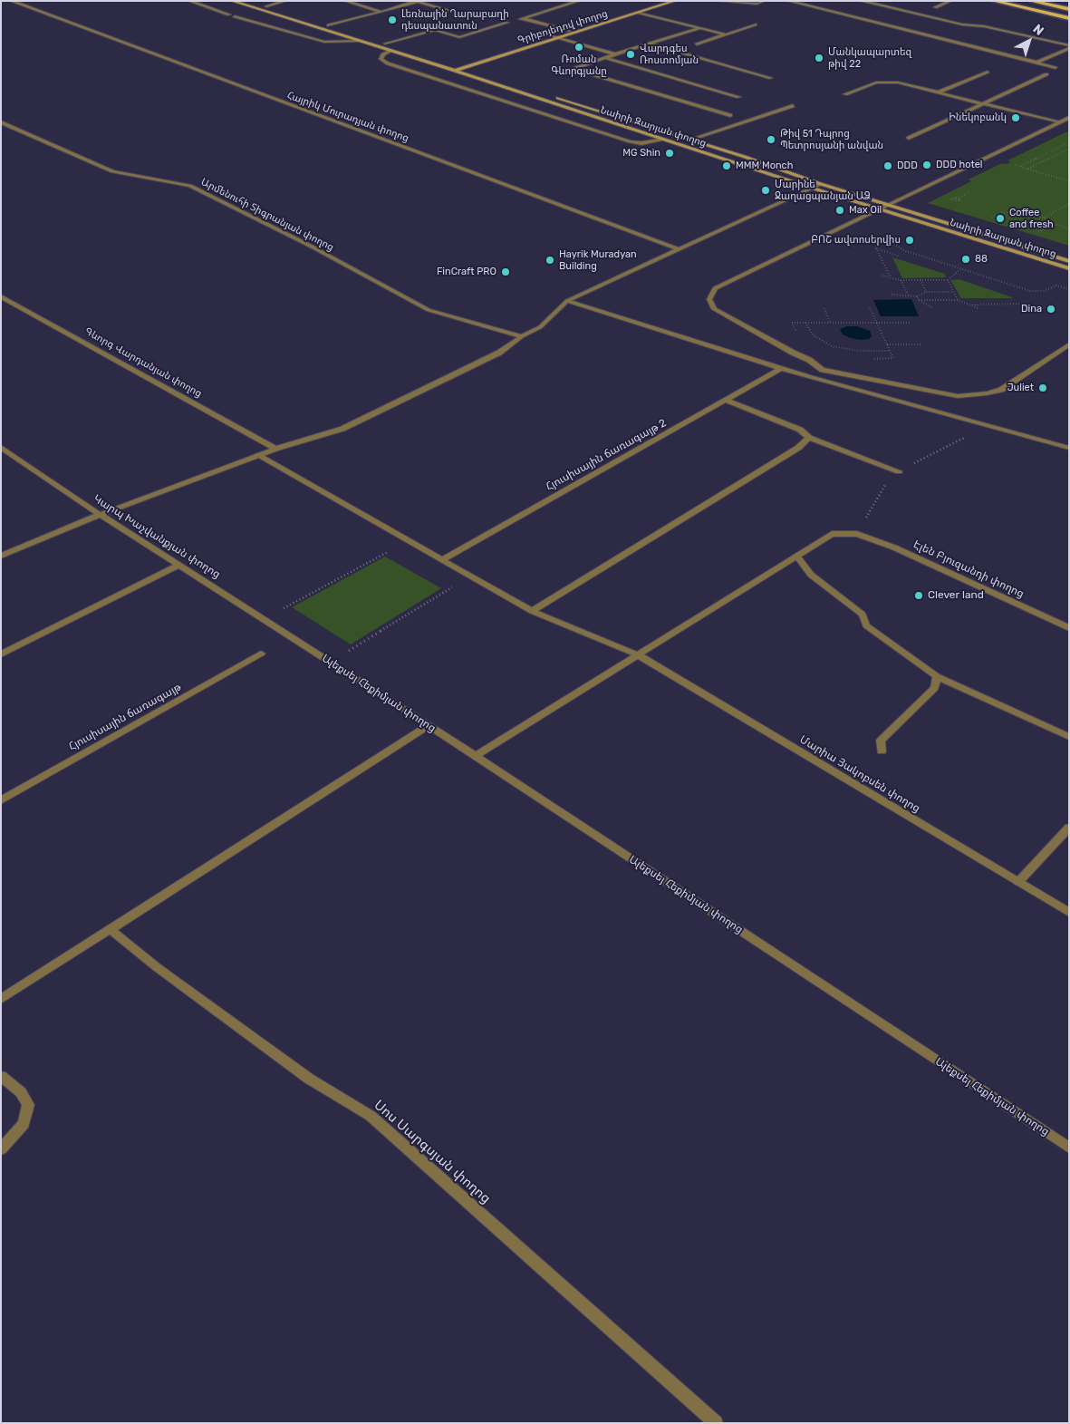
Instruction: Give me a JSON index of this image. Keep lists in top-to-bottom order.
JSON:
{
  "streets": {
    "main road": ["Գրիբոյեդով փողոց", "Նաիրի Զարյան փողոց"],
    "street": [
      "Հայրիկ Մուրադյան փողոց",
      "Արմենուհի Տիգրանյան փողոց",
      "Գևորգ Վարդանյան փողոց",
      "Հյուսիսային ճառագայթ 2",
      "Կարպ Խաչվանքյան փողոց",
      "Էլեն Բյուզանդի փողոց",
      "Ալեքսեյ Հեքիմյան փողոց",
      "Հյուսիսային ճառագայթ",
      "Մարիա Յակոբսեն փողոց",
      "Սոս Սարգսյան փողոց"
    ]
  },
  "crossings": [
    ["Գրիբոյեդով փողոց", "Նաիրի Զարյան փողոց"],
    ["Հյուսիսային ճառագայթ 2", "Մարիա Յակոբսեն փողոց"],
    ["Կարպ Խաչվանքյան փողոց", "Ալեքսեյ Հեքիմյան փողոց"]
  ],
  "places": [
    "Լեռնային Ղարաբաղի դեսպանատուն",
    "Ռոման Գևորգյանը",
    "Վարդգես Ռոստոմյան",
    "Մանկապարտեզ թիվ 22",
    "Ինեկոբանկ",
    "Թիվ 51 Դպրոց Պետրոսյանի անվան",
    "MG Shin",
    "DDD hotel",
    "MMM Monch",
    "DDD",
    "Մարինե Ջաղացպանյան ԱՁ",
    "Max Oil",
    "Coffee and fresh",
    "ԲՈՇ ավտոսերվիս",
    "88",
    "Hayrik Muradyan Building",
    "FinCraft PRO",
    "Dina",
    "Juliet",
    "Clever land"
  ],
  "north": "top right"
}
